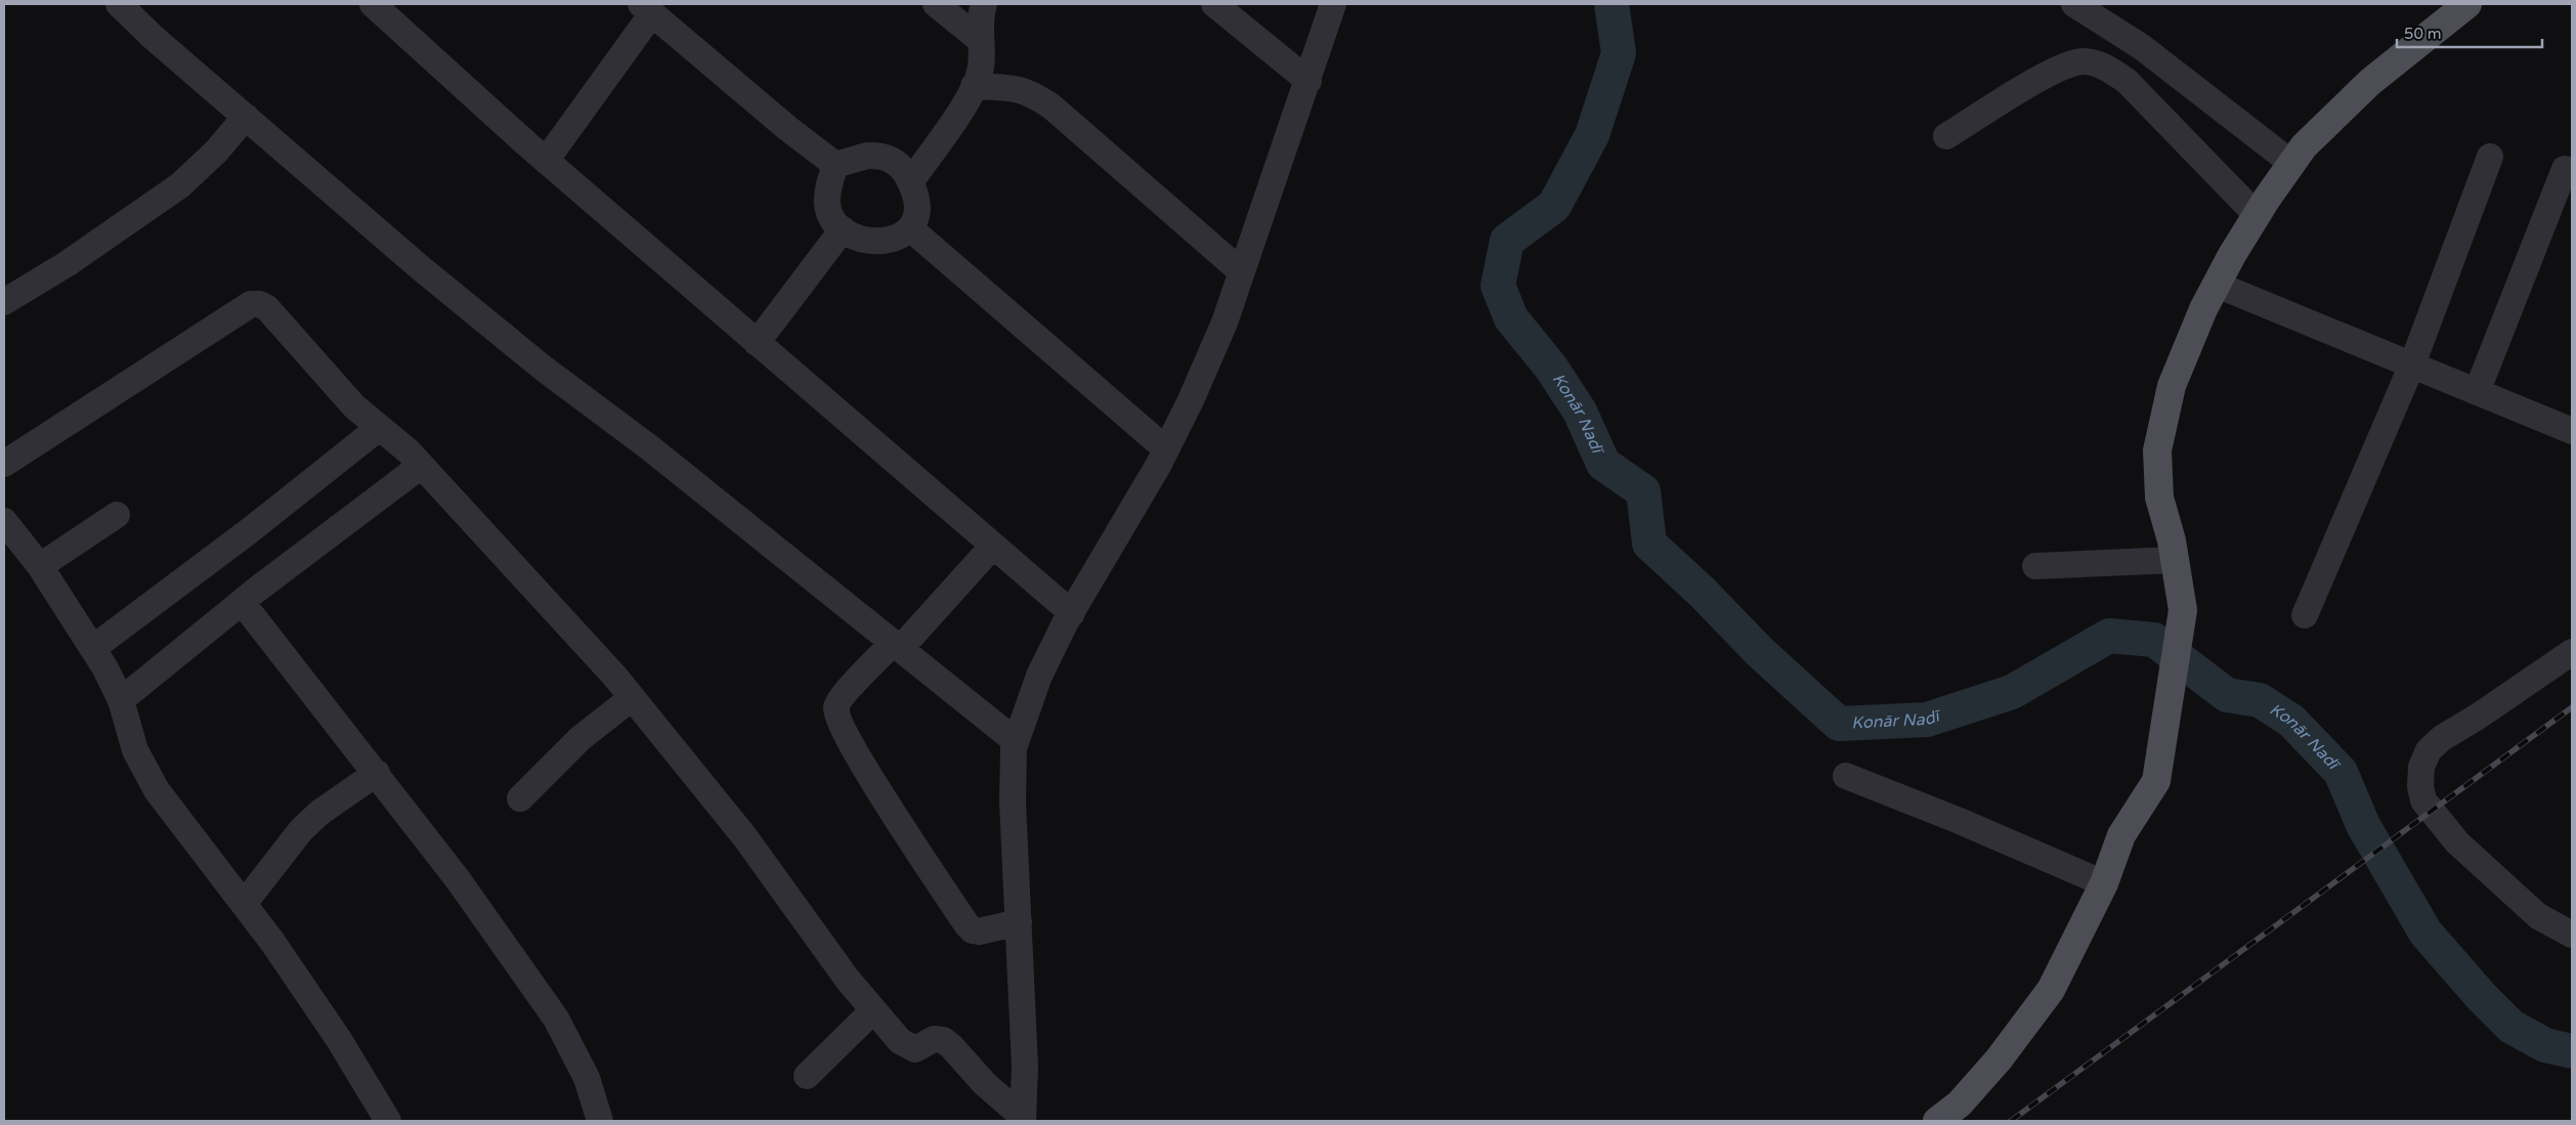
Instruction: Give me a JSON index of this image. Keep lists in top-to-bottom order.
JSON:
{
  "water": ["Konār Nadī"],
  "scale_bar": "50 m"
}
